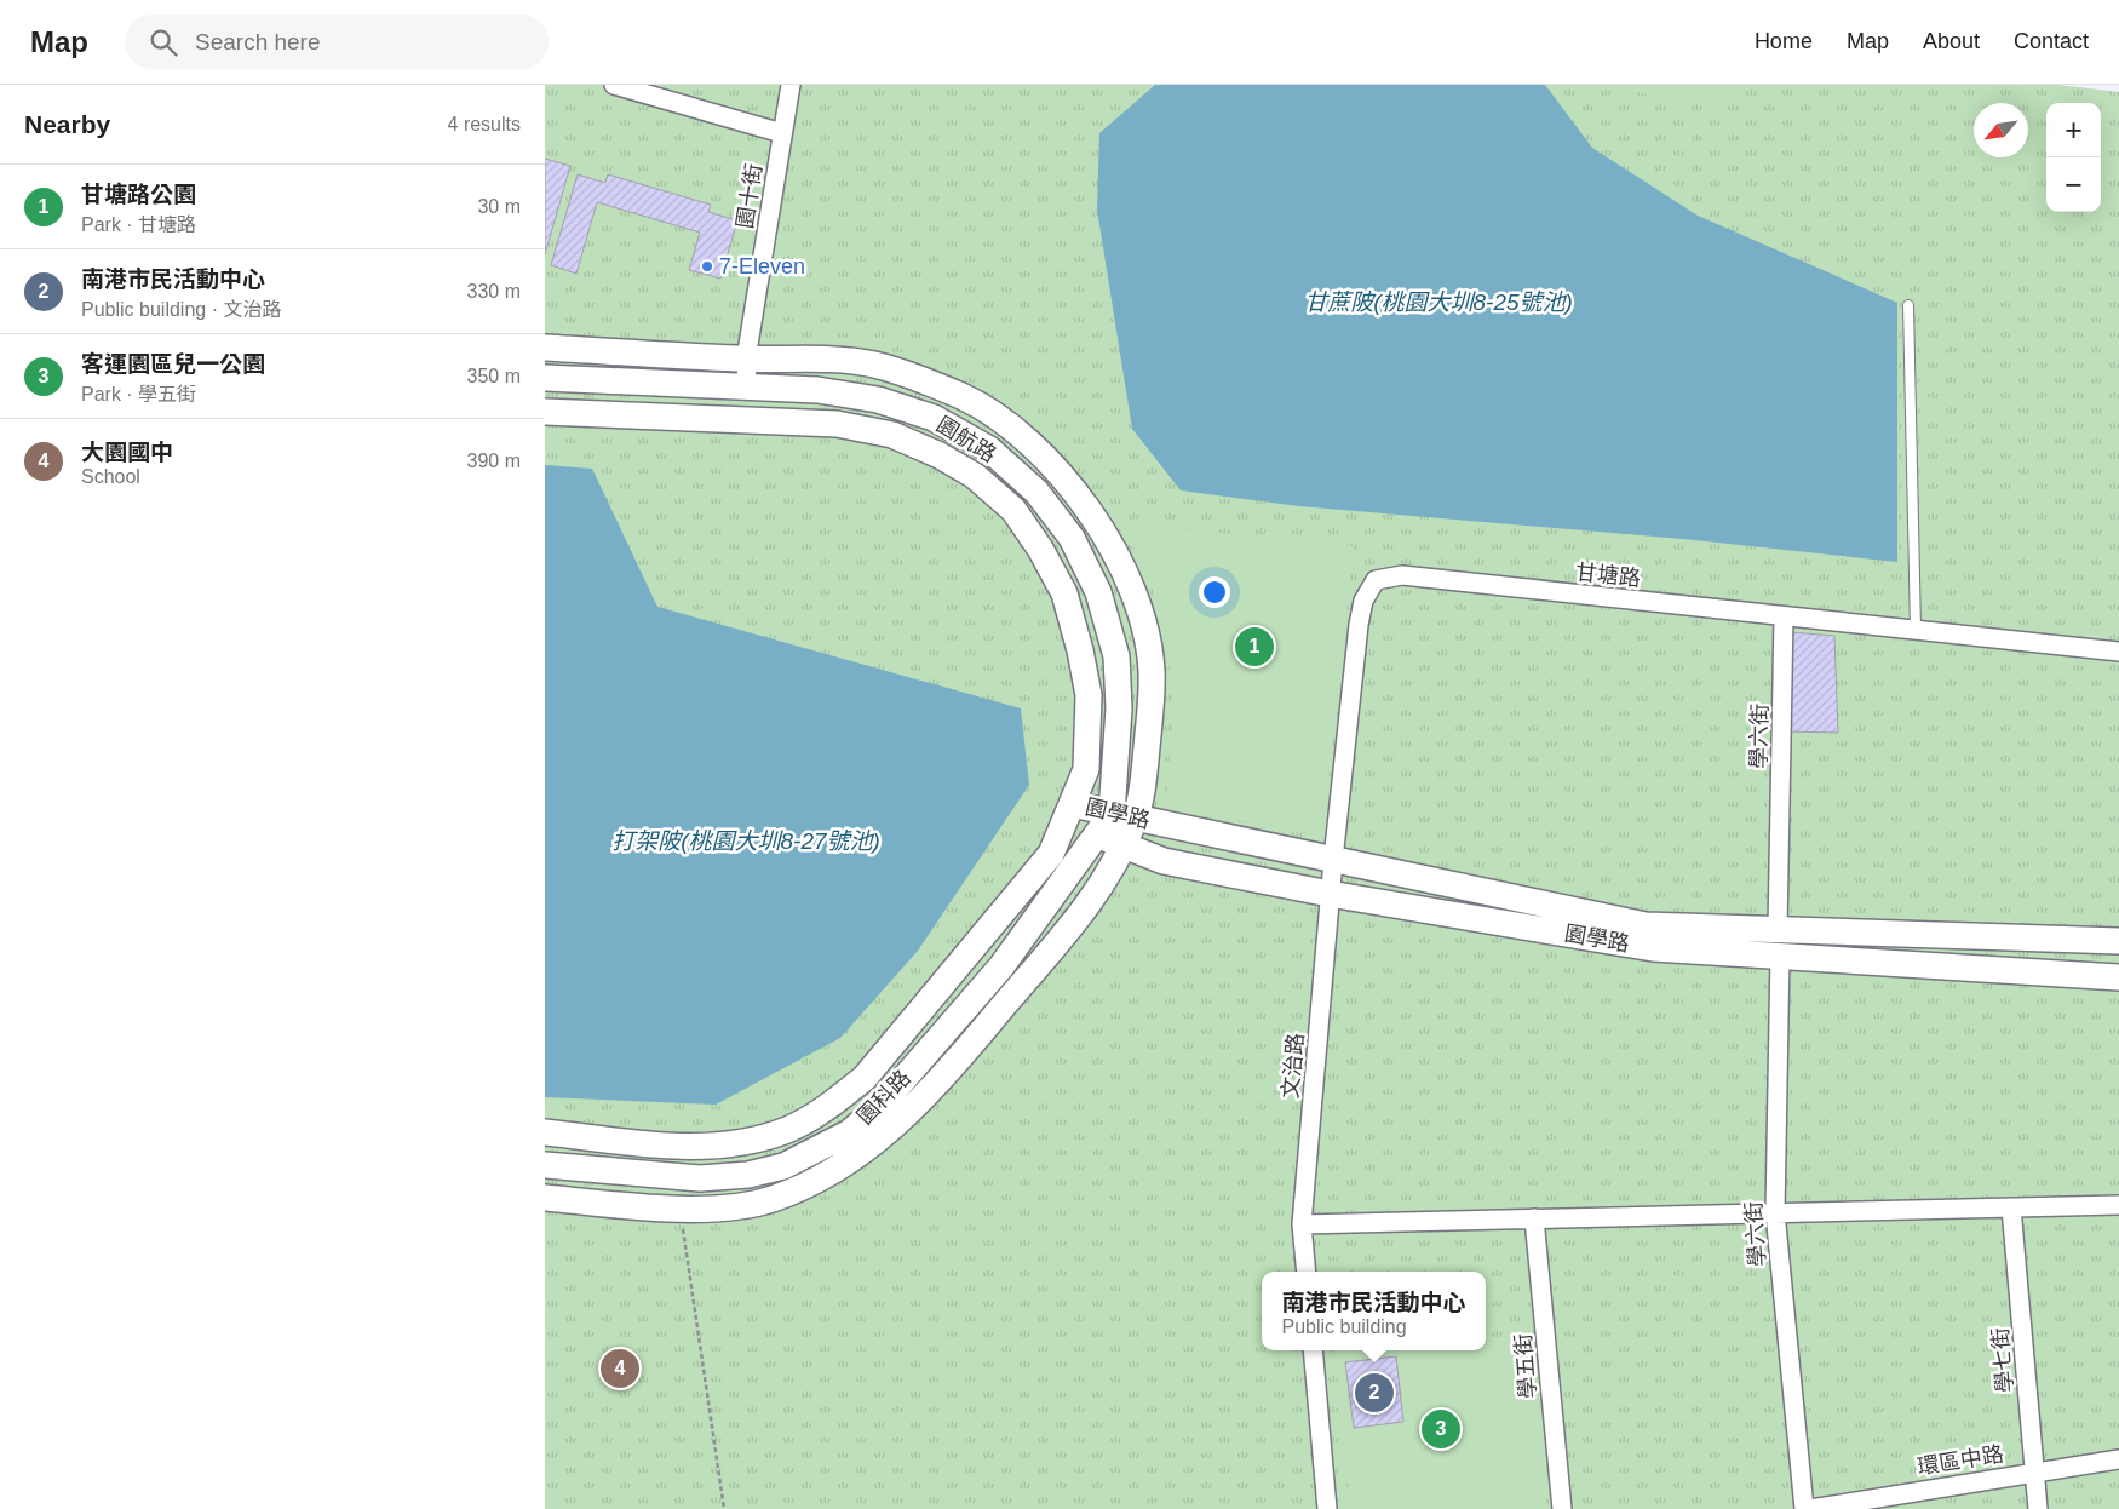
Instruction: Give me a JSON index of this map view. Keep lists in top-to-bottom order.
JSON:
{
  "streets": {
    "street": [
      "園十街",
      "園航路",
      "甘塘路",
      "學六街",
      "園學路",
      "文治路",
      "園科路",
      "學七街",
      "學五街",
      "環區中路"
    ]
  },
  "crossings": [
    ["園十街", "園航路"],
    ["園航路", "園學路"],
    ["園航路", "園科路"],
    ["甘塘路", "學六街"],
    ["甘塘路", "園學路"],
    ["甘塘路", "文治路"],
    ["學六街", "園學路"],
    ["園學路", "文治路"],
    ["園學路", "園科路"],
    ["學七街", "環區中路"]
  ],
  "water": ["甘蔗陂(桃園大圳8-25號池)", "打架陂(桃園大圳8-27號池)"],
  "places": ["7-Eleven"],
  "north": "bottom left",
  "page": {
    "header": "Map",
    "search": "Search here",
    "nav": [
      "Home",
      "Map",
      "About",
      "Contact"
    ],
    "heading": ["Nearby", "4 results"],
    "map_buttons": ["+", "−"],
    "list": [
      {
        "mark": "1",
        "name": "甘塘路公園",
        "note": "Park · 甘塘路",
        "value": "30 m"
      },
      {
        "mark": "2",
        "name": "南港市民活動中心",
        "note": "Public building · 文治路",
        "value": "330 m"
      },
      {
        "mark": "3",
        "name": "客運園區兒一公園",
        "note": "Park · 學五街",
        "value": "350 m"
      },
      {
        "mark": "4",
        "name": "大園國中",
        "note": "School",
        "value": "390 m"
      }
    ],
    "pins": [
      "1",
      "4",
      "2",
      "3"
    ],
    "popup": ["南港市民活動中心", "Public building"]
  }
}
